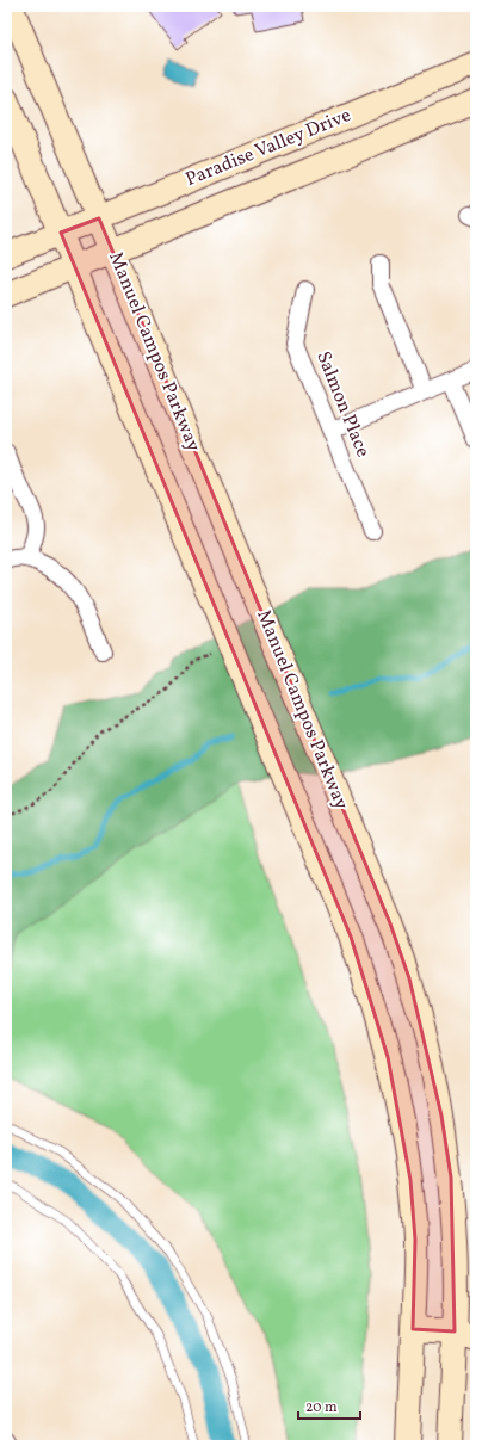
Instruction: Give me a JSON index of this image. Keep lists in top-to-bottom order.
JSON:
{
  "streets": {
    "main road": ["Paradise Valley Drive", "Manuel Campos Parkway"],
    "street": ["Salmon Place"]
  },
  "crossings": [
    ["Paradise Valley Drive", "Manuel Campos Parkway"]
  ],
  "scale_bar": "20 m"
}
